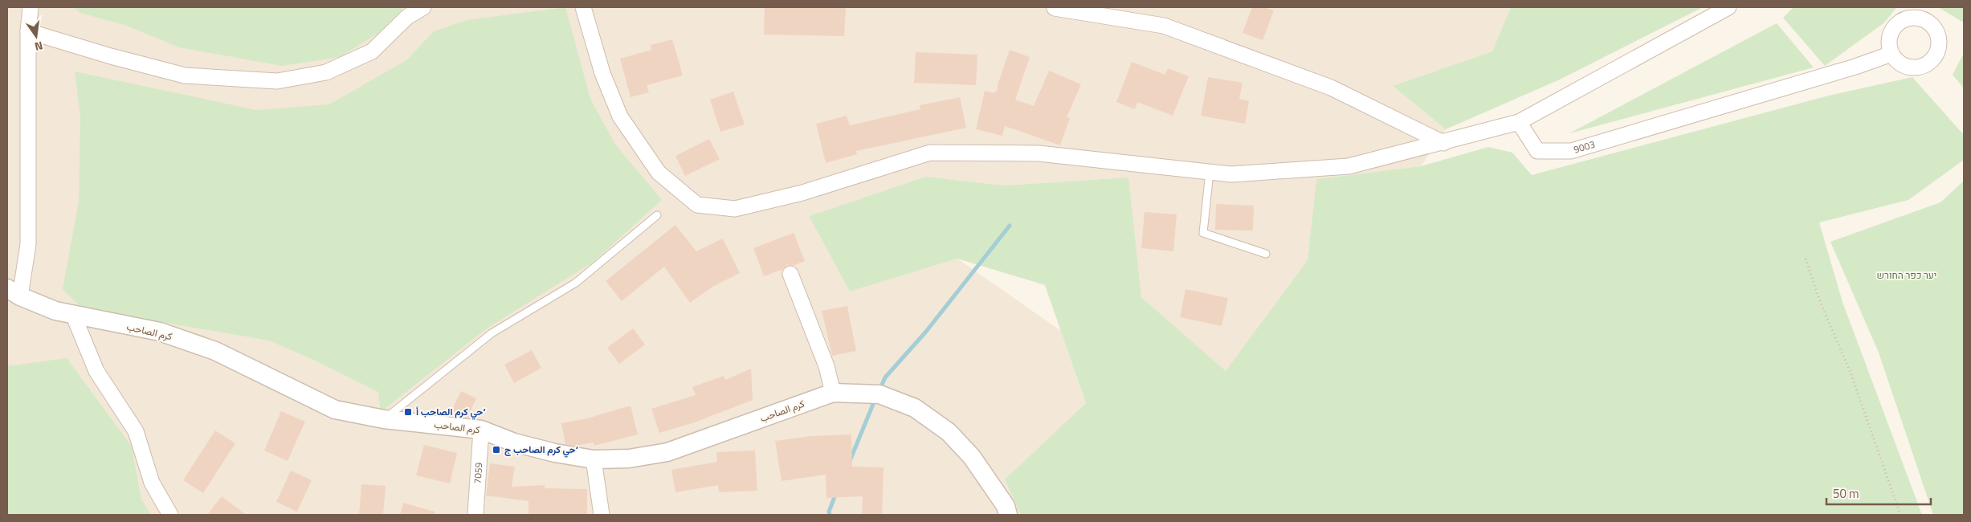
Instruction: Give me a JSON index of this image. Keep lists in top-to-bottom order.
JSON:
{
  "streets": {
    "street": ["9003", "كرم الصاحب", "7059"]
  },
  "crossings": [
    ["كرم الصاحب", "7059"]
  ],
  "parks": ["יער כפר החורש"],
  "places": {
    "transit": ["حي كرم الصاحب أ‘", "حي كرم الصاحب ج‘"]
  },
  "scale_bar": "50 m",
  "north": "bottom"
}
